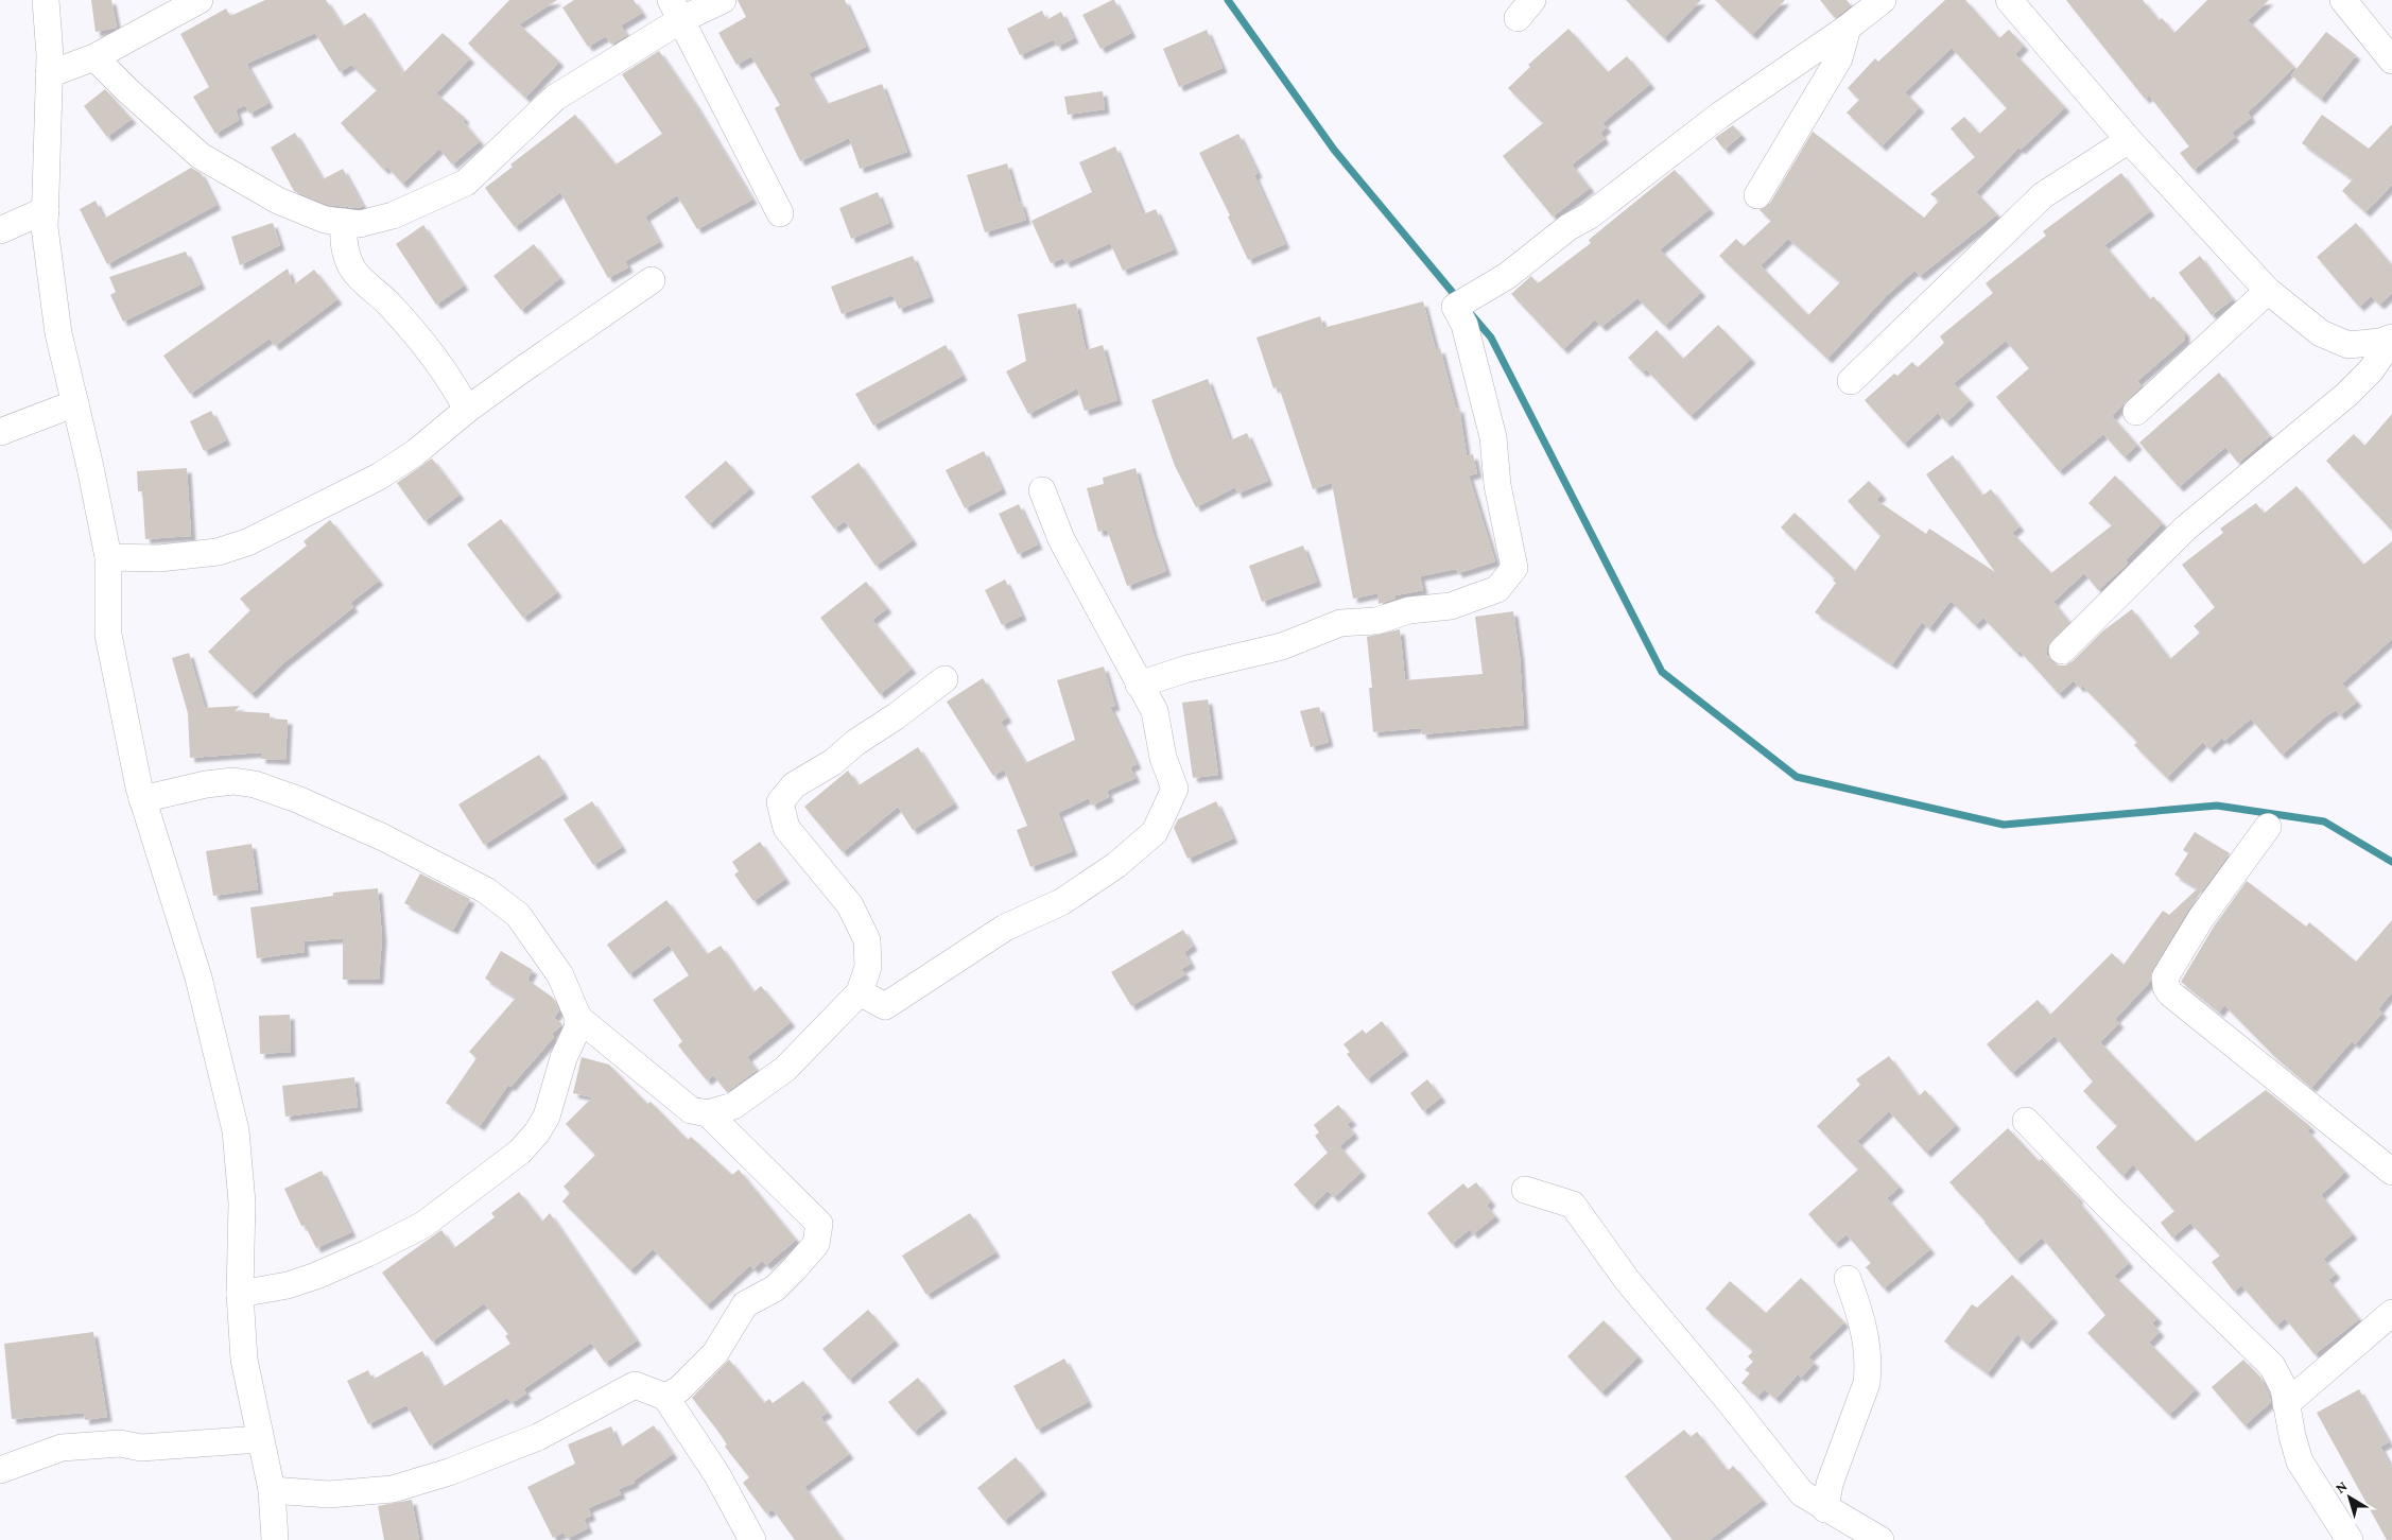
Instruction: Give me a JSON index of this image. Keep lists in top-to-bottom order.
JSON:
{
  "north": "top left"
}
